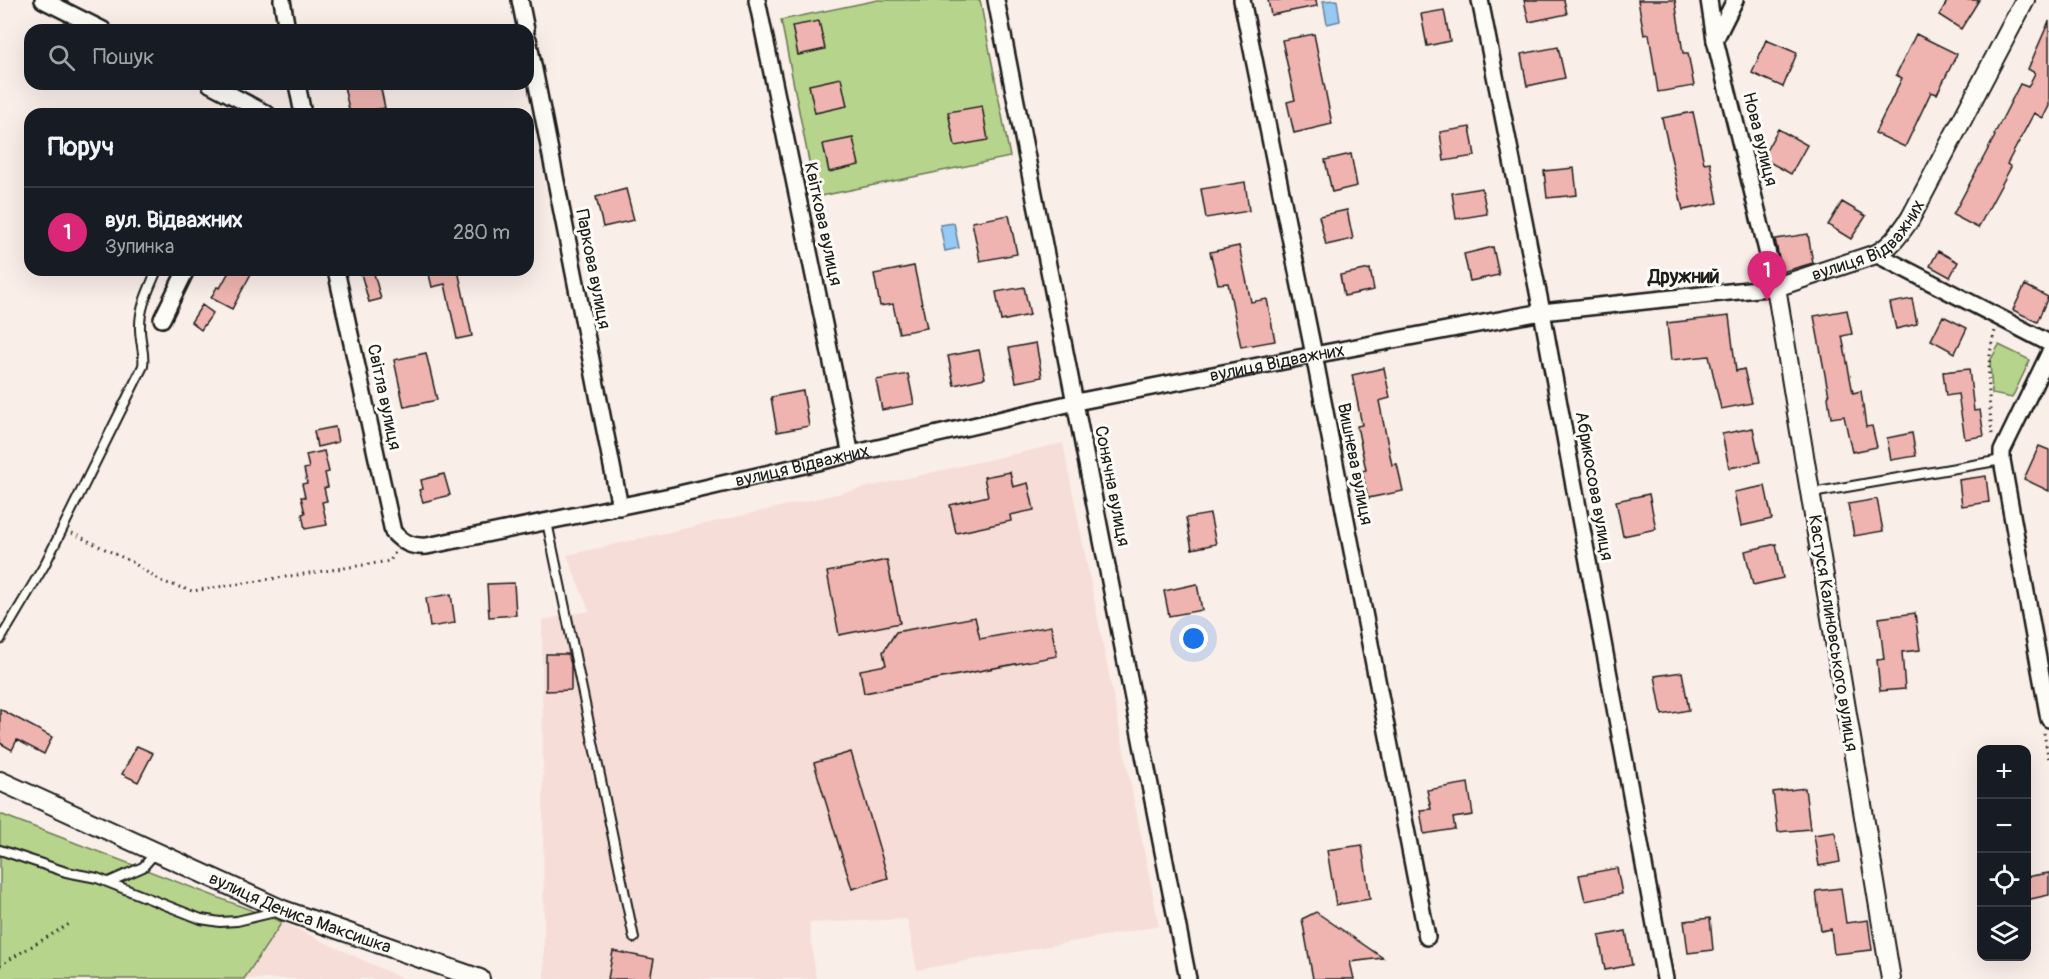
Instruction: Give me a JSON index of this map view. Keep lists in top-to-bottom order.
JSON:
{
  "streets": {
    "street": [
      "Нова вулиця",
      "Квіткова вулиця",
      "вулиця Відважних",
      "Паркова вулиця",
      "Світла вулиця",
      "Вишнева вулиця",
      "Сонячна вулиця",
      "Абрикосова вулиця",
      "Кастуся Калиновського вулиця",
      "вулиця Дениса Максишка"
    ]
  },
  "crossings": [
    ["Нова вулиця", "вулиця Відважних"],
    ["Нова вулиця", "Кастуся Калиновського вулиця"],
    ["Квіткова вулиця", "вулиця Відважних"],
    ["вулиця Відважних", "Паркова вулиця"],
    ["вулиця Відважних", "Світла вулиця"],
    ["вулиця Відважних", "Вишнева вулиця"],
    ["вулиця Відважних", "Сонячна вулиця"],
    ["вулиця Відважних", "Абрикосова вулиця"],
    ["вулиця Відважних", "Кастуся Калиновського вулиця"]
  ],
  "districts": ["Дружний"],
  "page": {
    "search": "Пошук",
    "heading": "Поруч",
    "list": [
      {
        "mark": "1",
        "name": "вул. Відважних",
        "note": "Зупинка",
        "value": "280 m"
      }
    ],
    "pins": "1",
    "map_buttons": ["+", "−"]
  }
}
